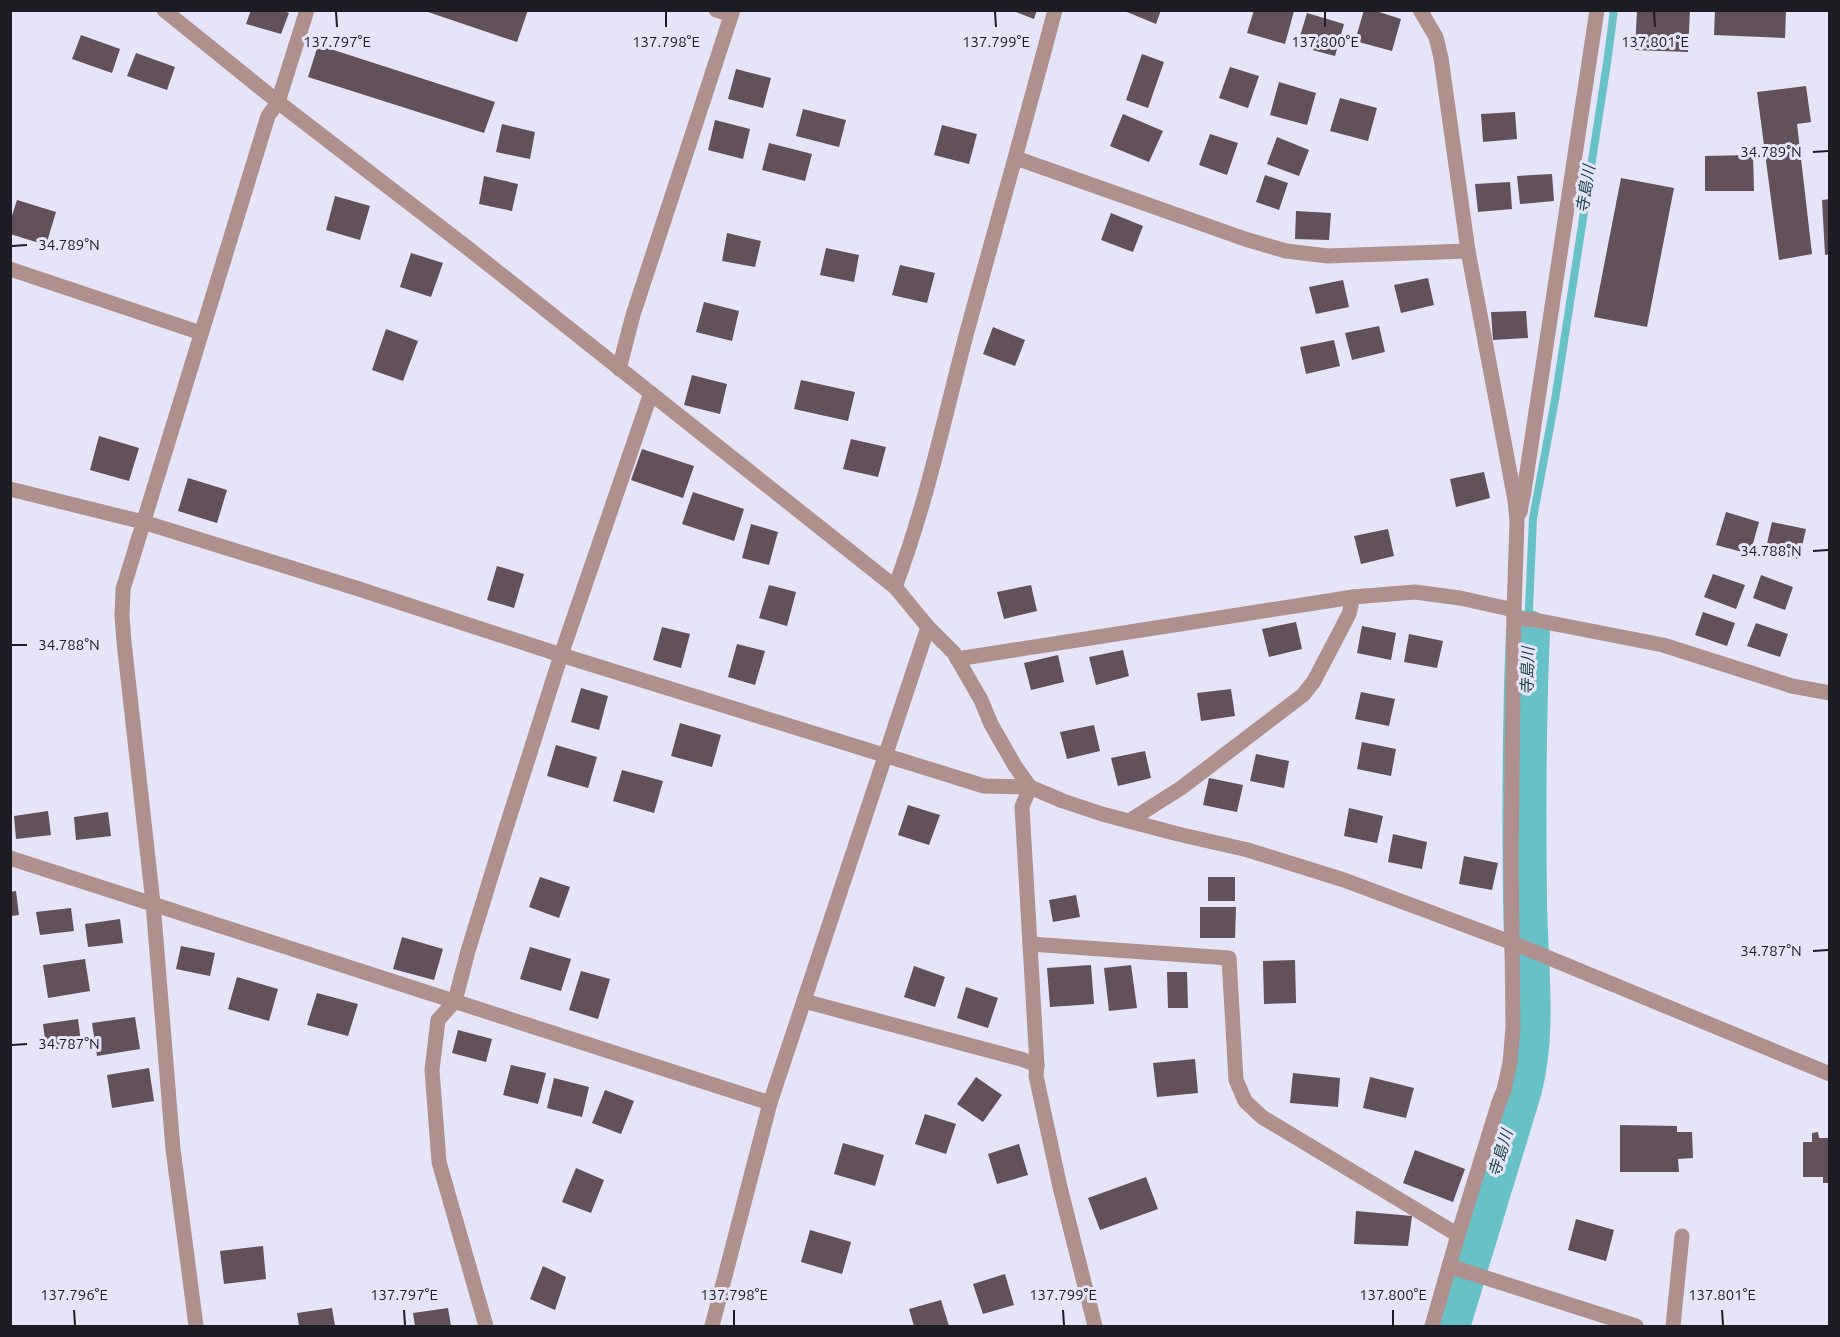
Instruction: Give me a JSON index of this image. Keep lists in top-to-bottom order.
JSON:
{
  "water": ["寺島川"],
  "coordinates": [
    "137.797°E",
    "137.798°E",
    "137.799°E",
    "137.800°E",
    "137.801°E",
    "34.789°N",
    "34.788°N",
    "34.787°N",
    "137.796°E"
  ]
}
